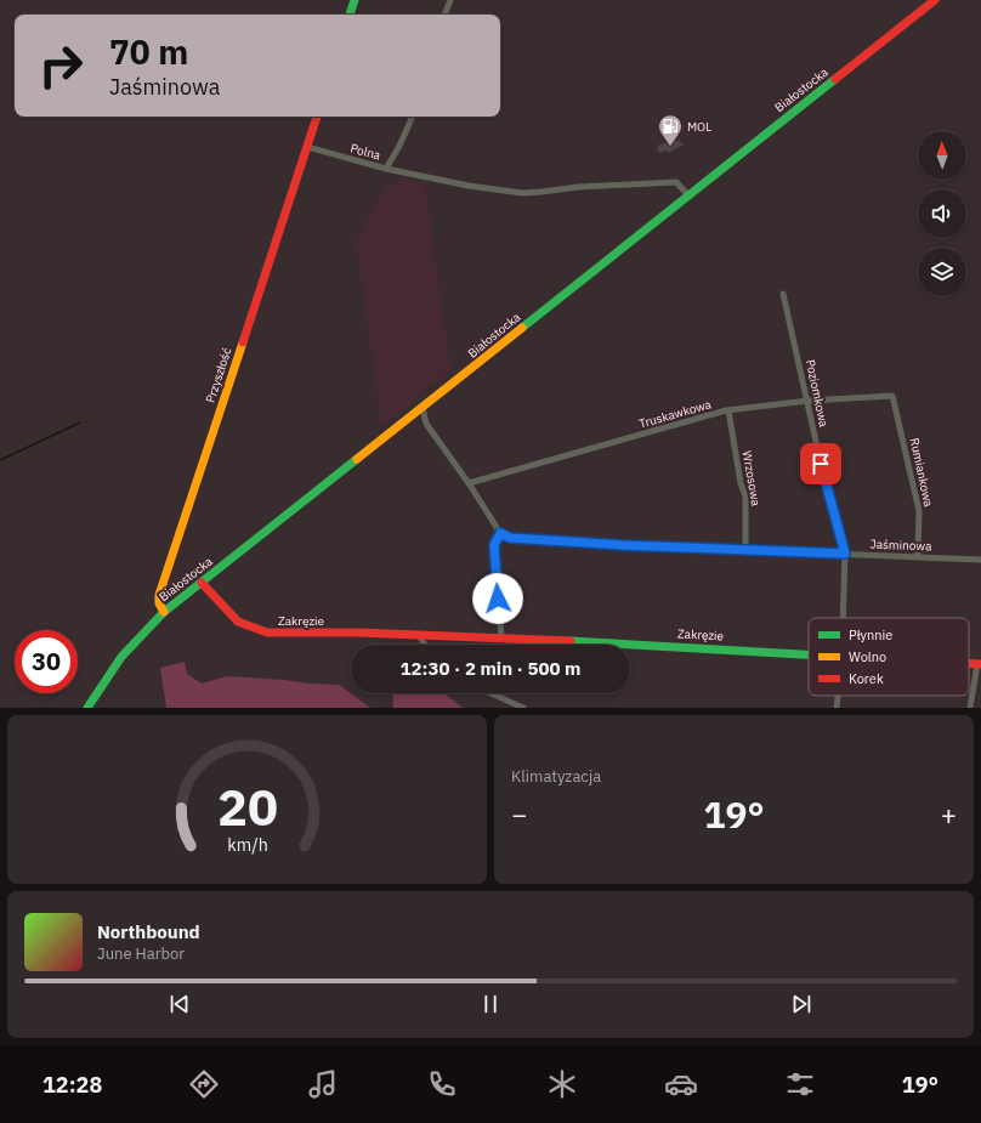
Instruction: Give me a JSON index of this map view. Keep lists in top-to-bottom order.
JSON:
{
  "streets": {
    "street": [
      "Białostocka",
      "Polna",
      "Przyszłość",
      "Poziomkowa",
      "Truskawkowa",
      "Rumiankowa",
      "Wrzosowa",
      "Jaśminowa",
      "Zakręzie"
    ]
  },
  "crossings": [
    ["Białostocka", "Przyszłość"],
    ["Białostocka", "Zakręzie"],
    ["Polna", "Przyszłość"],
    ["Poziomkowa", "Truskawkowa"],
    ["Poziomkowa", "Jaśminowa"],
    ["Truskawkowa", "Rumiankowa"],
    ["Truskawkowa", "Wrzosowa"],
    ["Rumiankowa", "Jaśminowa"],
    ["Wrzosowa", "Jaśminowa"]
  ],
  "places": {
    "fuel station": ["MOL"]
  },
  "legend": ["Płynnie", "Wolno", "Korek"],
  "north": "top",
  "page": {
    "turn": ["70 m", "Jaśminowa"],
    "limit": "30",
    "trip": "12:30 · 2 min · 500 m",
    "tile": "Klimatyzacja",
    "heat": ["−", "19°", "+"],
    "song": ["Northbound", "June Harbor"],
    "tabs": ["12:28", "19°"],
    "gauge": ["20", "km/h"]
  }
}
